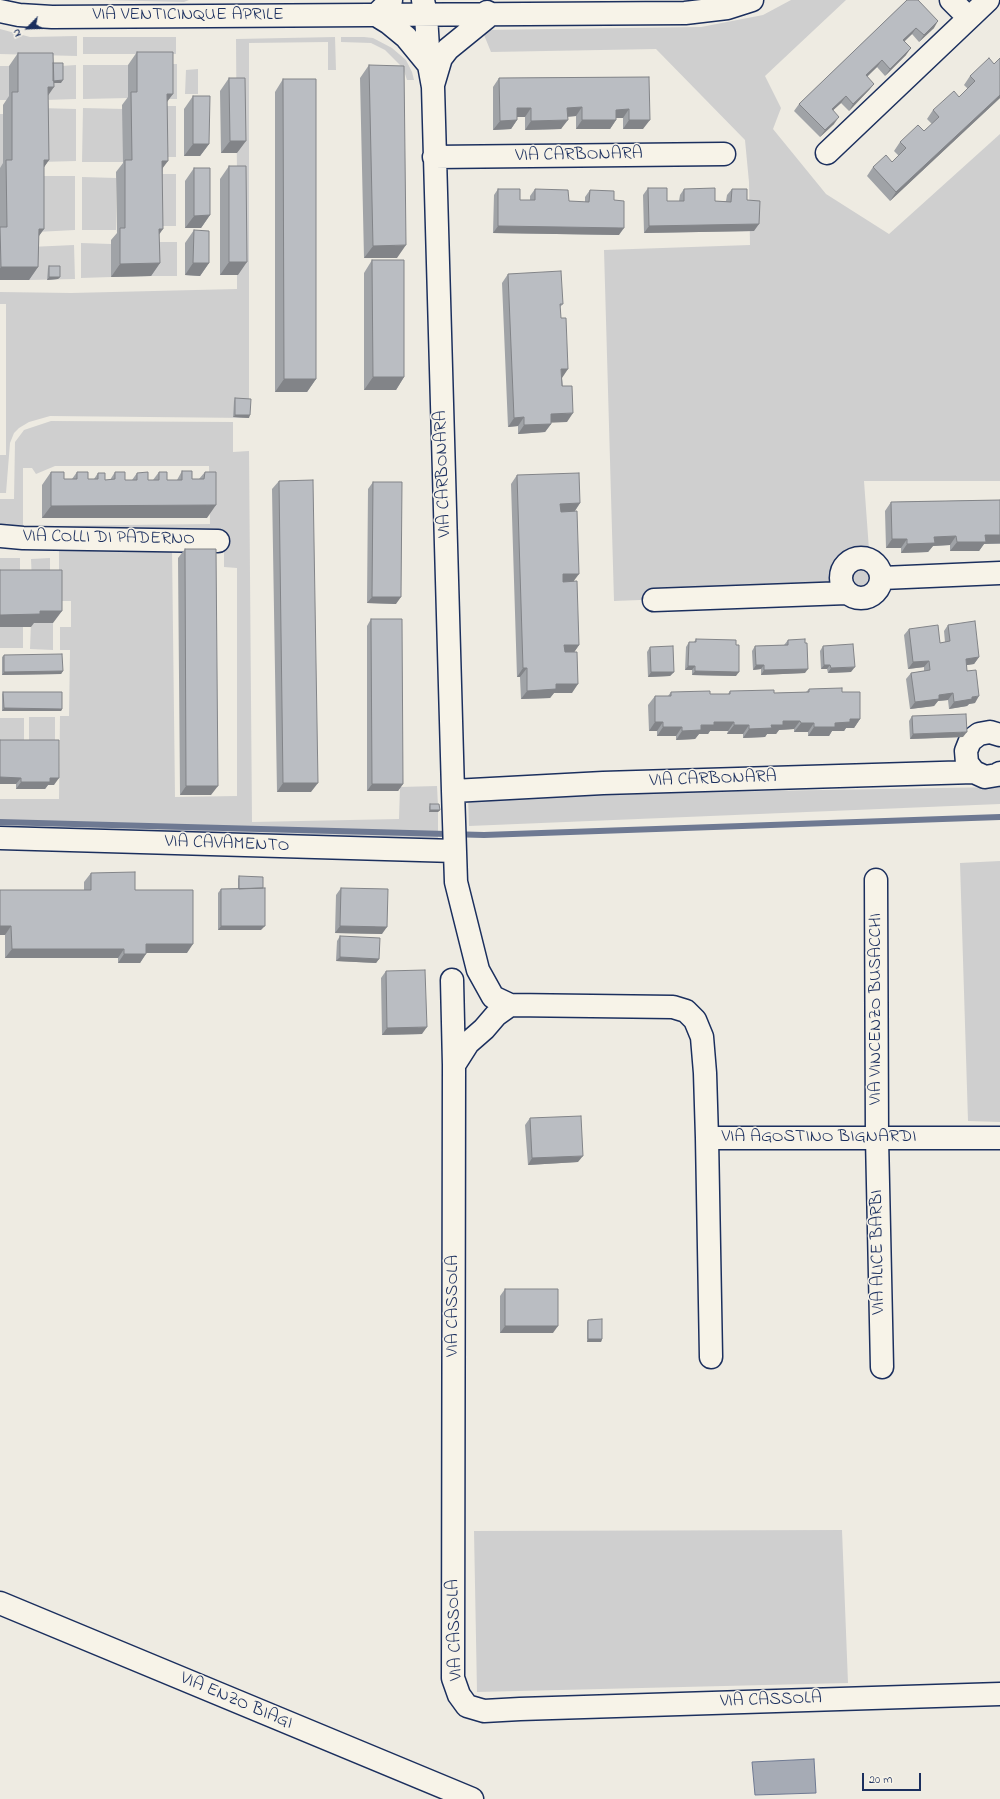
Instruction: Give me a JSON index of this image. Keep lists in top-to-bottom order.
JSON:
{
  "streets": {
    "street": [
      "VIA VENTICINQUE APRILE",
      "VIA CARBONARA",
      "VIA COLLI DI PADERNO",
      "VIA CAVAMENTO",
      "VIA VINCENZO BUSACCHI",
      "VIA AGOSTINO BIGNARDI",
      "VIA ALICE BARBI",
      "VIA CASSOLA",
      "VIA ENZO BIAGI"
    ]
  },
  "crossings": [
    ["VIA CARBONARA", "VIA CAVAMENTO"],
    ["VIA VINCENZO BUSACCHI", "VIA AGOSTINO BIGNARDI"],
    ["VIA VINCENZO BUSACCHI", "VIA ALICE BARBI"],
    ["VIA AGOSTINO BIGNARDI", "VIA ALICE BARBI"]
  ],
  "scale_bar": "20 m",
  "north": "bottom left"
}
